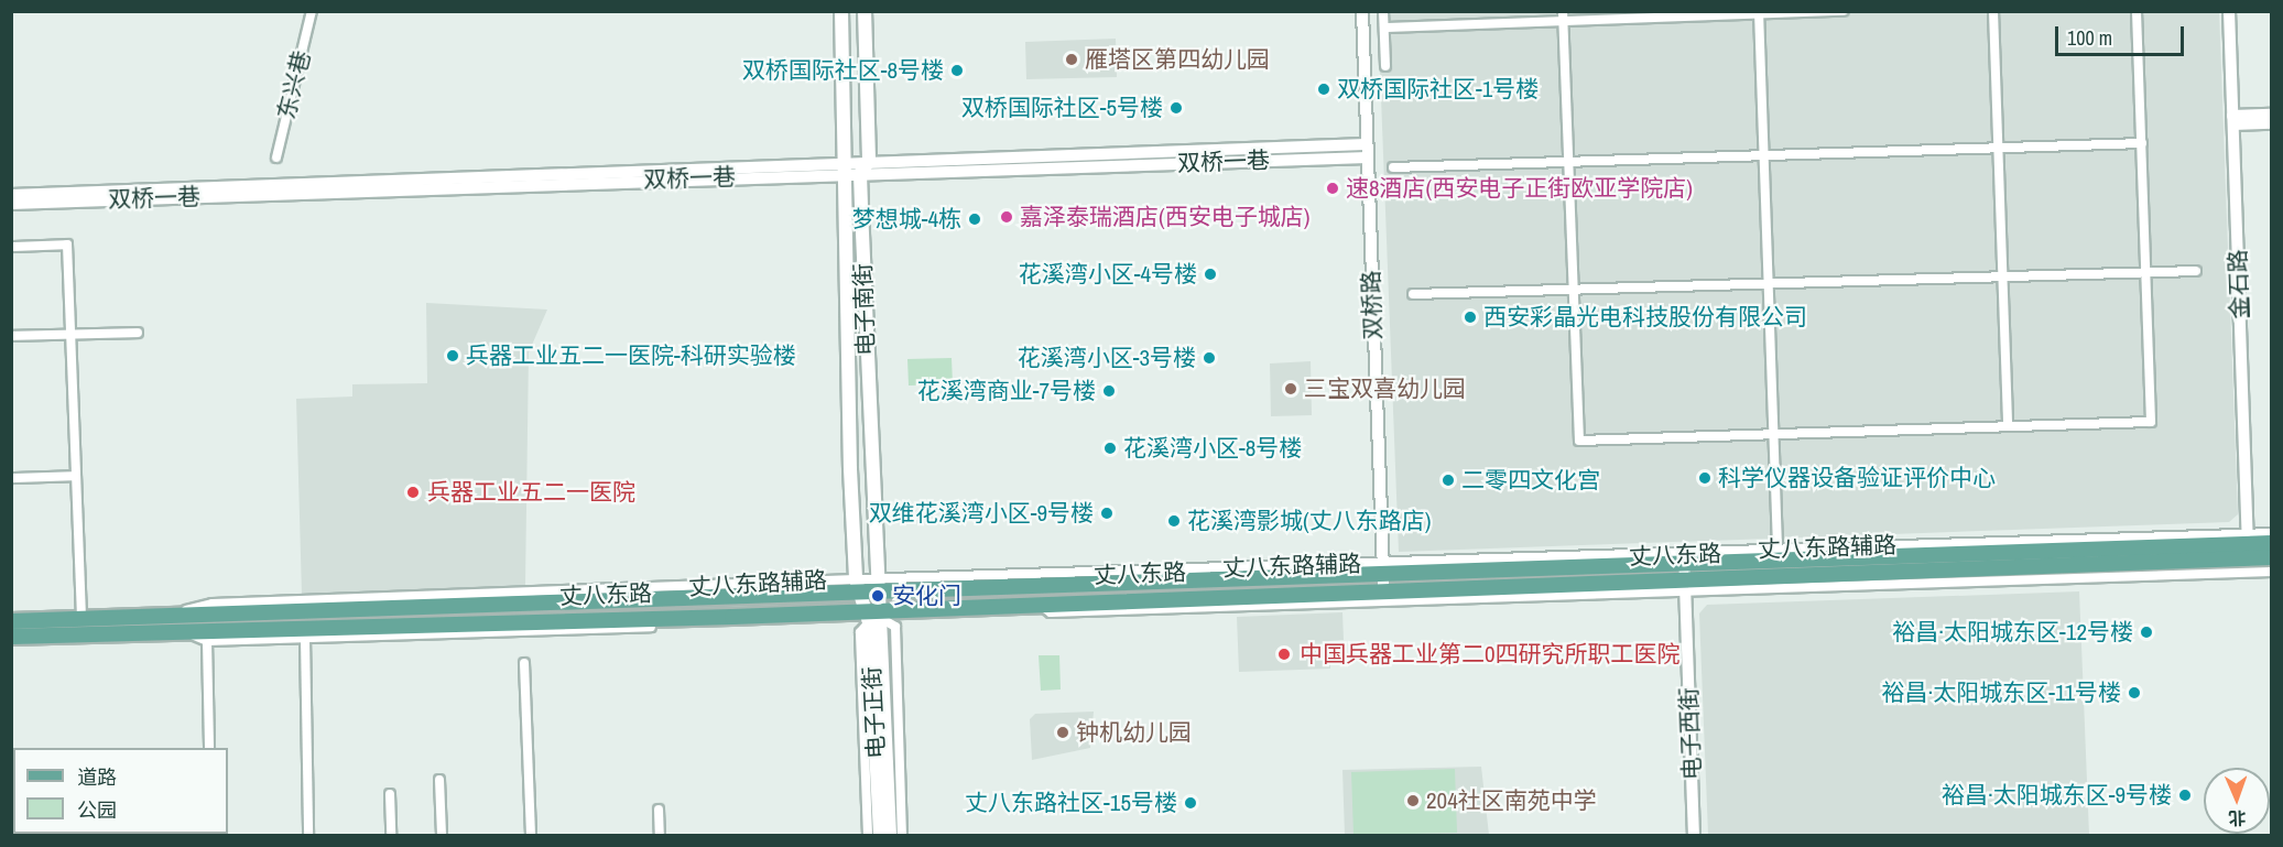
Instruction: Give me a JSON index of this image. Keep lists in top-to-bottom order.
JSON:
{
  "streets": {
    "main road": ["电子南街", "丈八东路", "电子正街"],
    "street": [
      "东兴巷",
      "双桥一巷",
      "金石路",
      "双桥路",
      "丈八东路辅路",
      "电子西街"
    ]
  },
  "crossings": [
    ["双桥一巷", "双桥路"],
    ["双桥一巷", "电子南街"],
    ["金石路", "丈八东路"],
    ["双桥路", "丈八东路辅路"],
    ["双桥路", "丈八东路"],
    ["电子南街", "丈八东路"],
    ["电子南街", "电子正街"],
    ["丈八东路辅路", "丈八东路"],
    ["丈八东路辅路", "电子西街"],
    ["丈八东路", "电子正街"],
    ["丈八东路", "电子西街"]
  ],
  "places": [
    "雁塔区第四幼儿园",
    "双桥国际社区-8号楼",
    "双桥国际社区-1号楼",
    "双桥国际社区-5号楼",
    "速8酒店(西安电子正街欧亚学院店)",
    "嘉泽泰瑞酒店(西安电子城店)",
    "梦想城-4栋",
    "花溪湾小区-4号楼",
    "西安彩晶光电科技股份有限公司",
    "兵器工业五二一医院-科研实验楼",
    "花溪湾小区-3号楼",
    "三宝双喜幼儿园",
    "花溪湾商业-7号楼",
    "花溪湾小区-8号楼",
    "科学仪器设备验证评价中心",
    "二零四文化宫",
    "兵器工业五二一医院",
    "双维花溪湾小区-9号楼",
    "花溪湾影城(丈八东路店)",
    "安化门",
    "裕昌·太阳城东区-12号楼",
    "中国兵器工业第二0四研究所职工医院",
    "裕昌·太阳城东区-11号楼",
    "钟机幼儿园",
    "裕昌·太阳城东区-9号楼",
    "204社区南苑中学",
    "丈八东路社区-15号楼"
  ],
  "legend": ["道路", "公园"],
  "scale_bar": "100 m",
  "north": "bottom"
}
